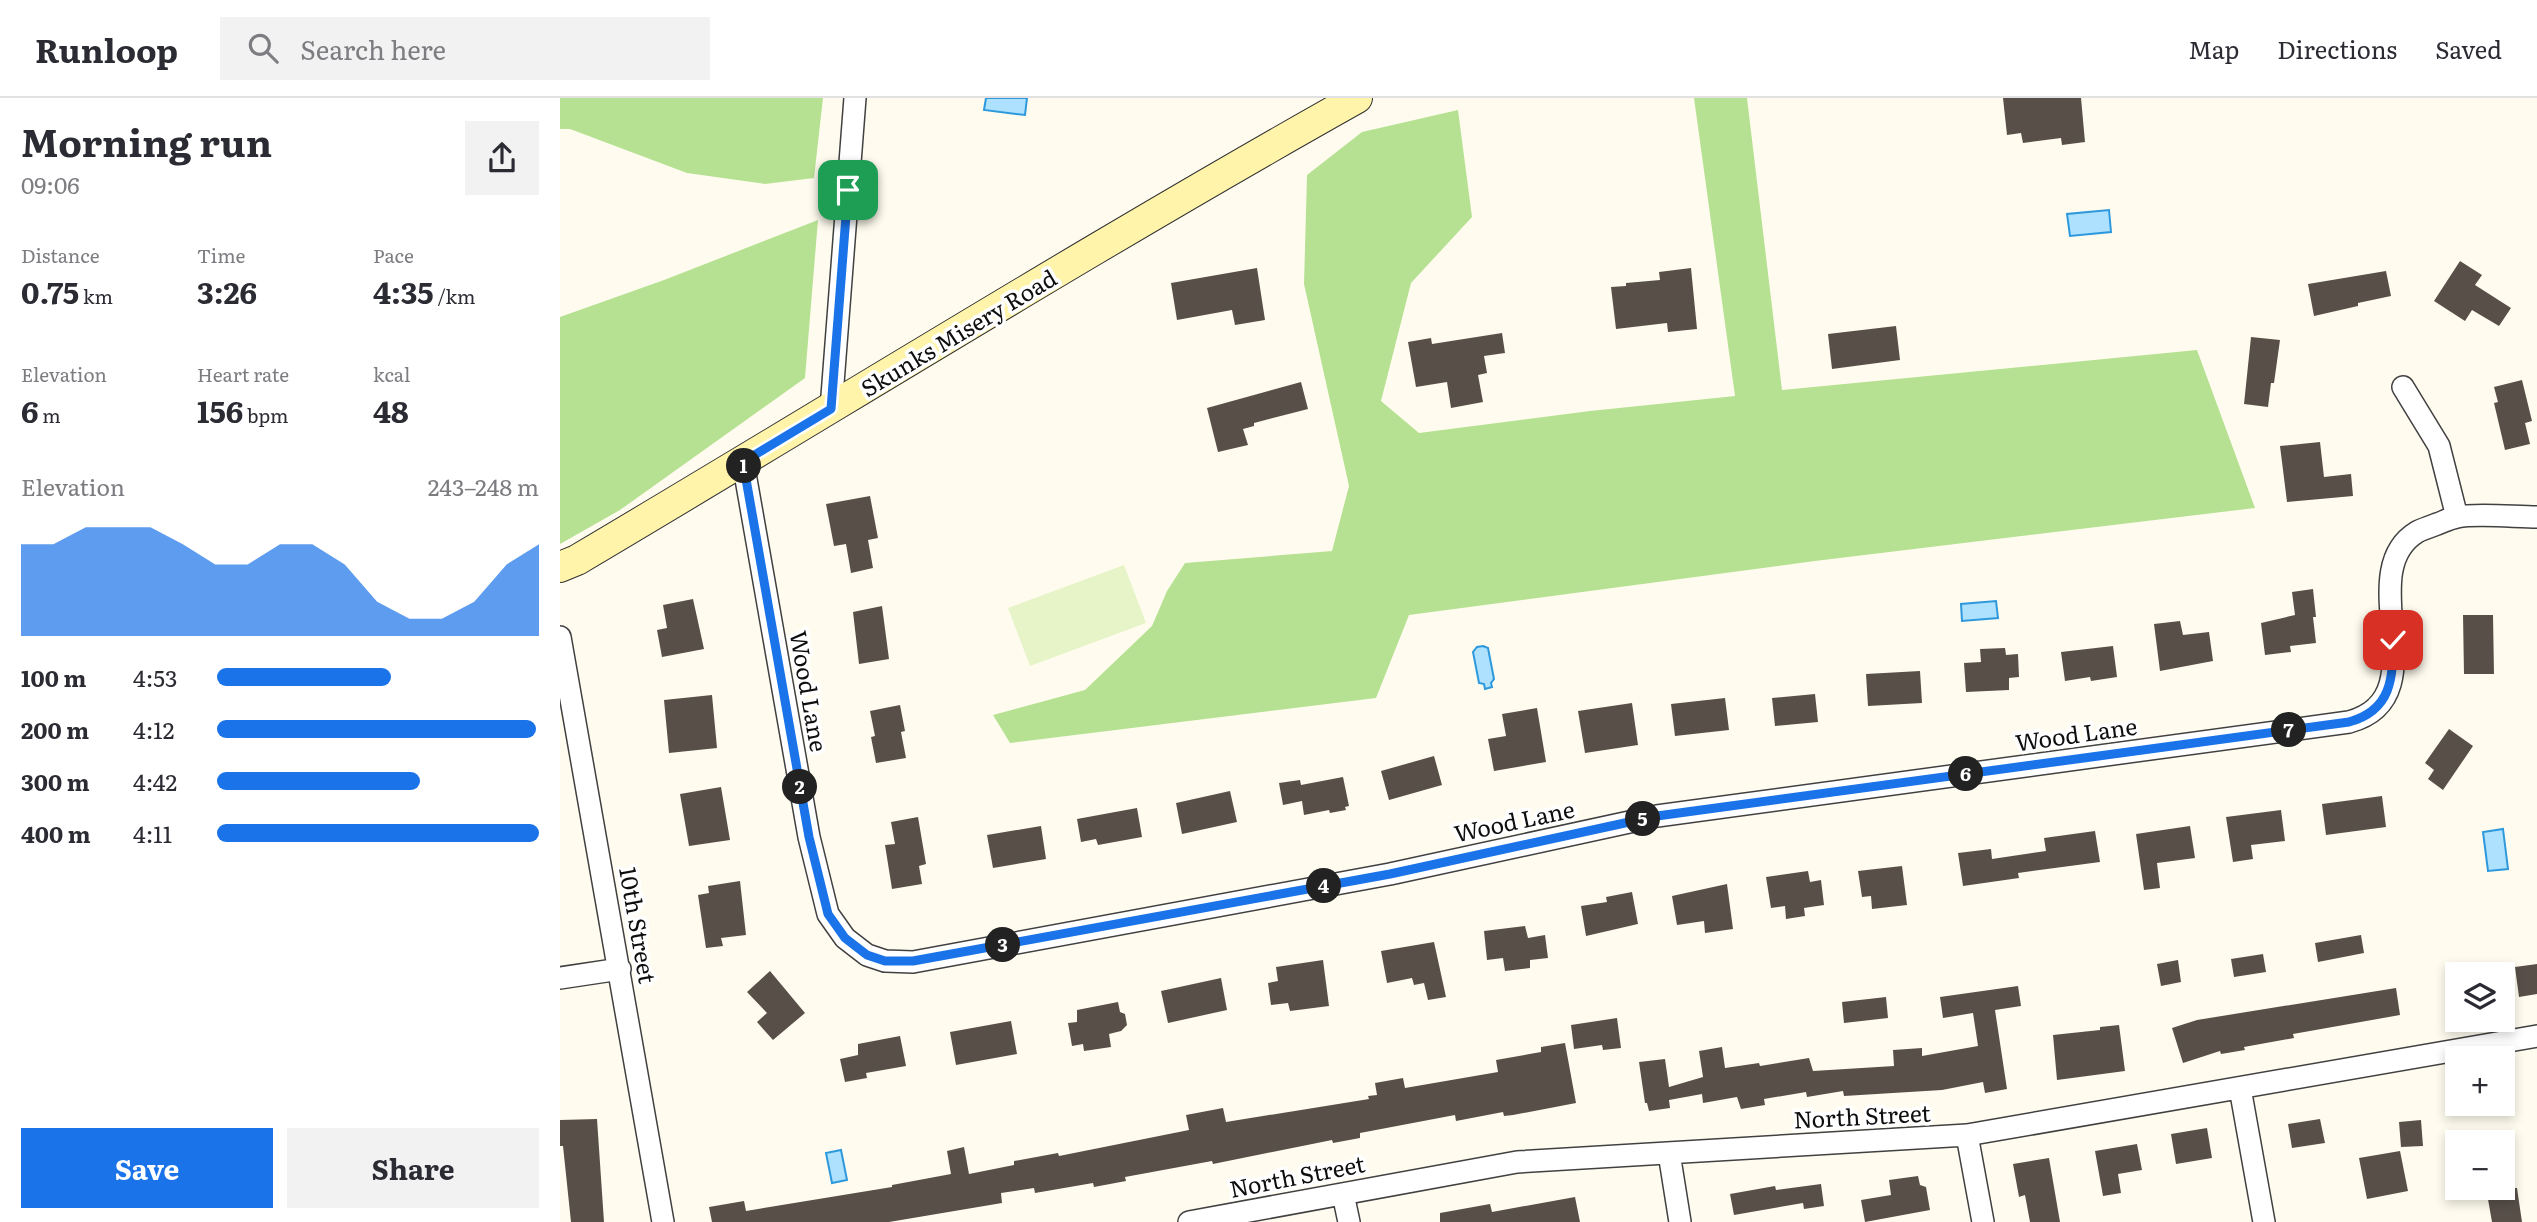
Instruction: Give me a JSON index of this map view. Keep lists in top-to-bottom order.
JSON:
{
  "streets": {
    "main road": ["Skunks Misery Road"],
    "street": ["Wood Lane", "10th Street", "North Street"]
  },
  "crossings": [
    ["Skunks Misery Road", "Wood Lane"]
  ],
  "page": {
    "header": "Runloop",
    "search": "Search here",
    "nav": ["Map", "Directions", "Saved"],
    "heading": ["Morning run", "09:06"],
    "stats": [
      ["Distance", "0.75 km"],
      ["Time", "3:26"],
      ["Pace", "4:35 /km"],
      ["Elevation", "6 m"],
      ["Heart rate", "156 bpm"],
      ["kcal", "48"]
    ],
    "pins": [
      "1",
      "7",
      "6",
      "2",
      "5",
      "4",
      "3"
    ],
    "chart": ["Elevation", "243–248 m"],
    "list": [
      {
        "name": "100 m",
        "note": "4:53"
      },
      {
        "name": "200 m",
        "note": "4:12"
      },
      {
        "name": "300 m",
        "note": "4:42"
      },
      {
        "name": "400 m",
        "note": "4:11"
      }
    ],
    "map_buttons": ["+", "−"],
    "buttons": ["Save", "Share"]
  }
}
